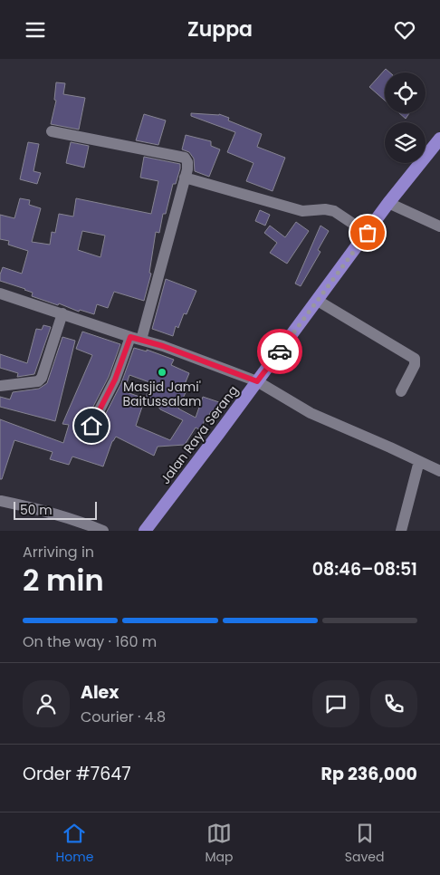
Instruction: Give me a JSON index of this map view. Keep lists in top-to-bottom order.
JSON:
{
  "streets": {
    "highway": ["Jalan Raya Serang"]
  },
  "places": ["Masjid Jami' Baitussalam"],
  "scale_bar": "50 m",
  "page": {
    "header": "Zuppa",
    "scale": "50 m",
    "heading": ["2 min", "Arriving in", "08:46–08:51"],
    "panel": [
      "Alex",
      "Courier · 4.8",
      "Order #7647",
      "Rp 236,000"
    ],
    "bar": "On the way · 160 m",
    "tabs": ["Home", "Map", "Saved"]
  }
}
